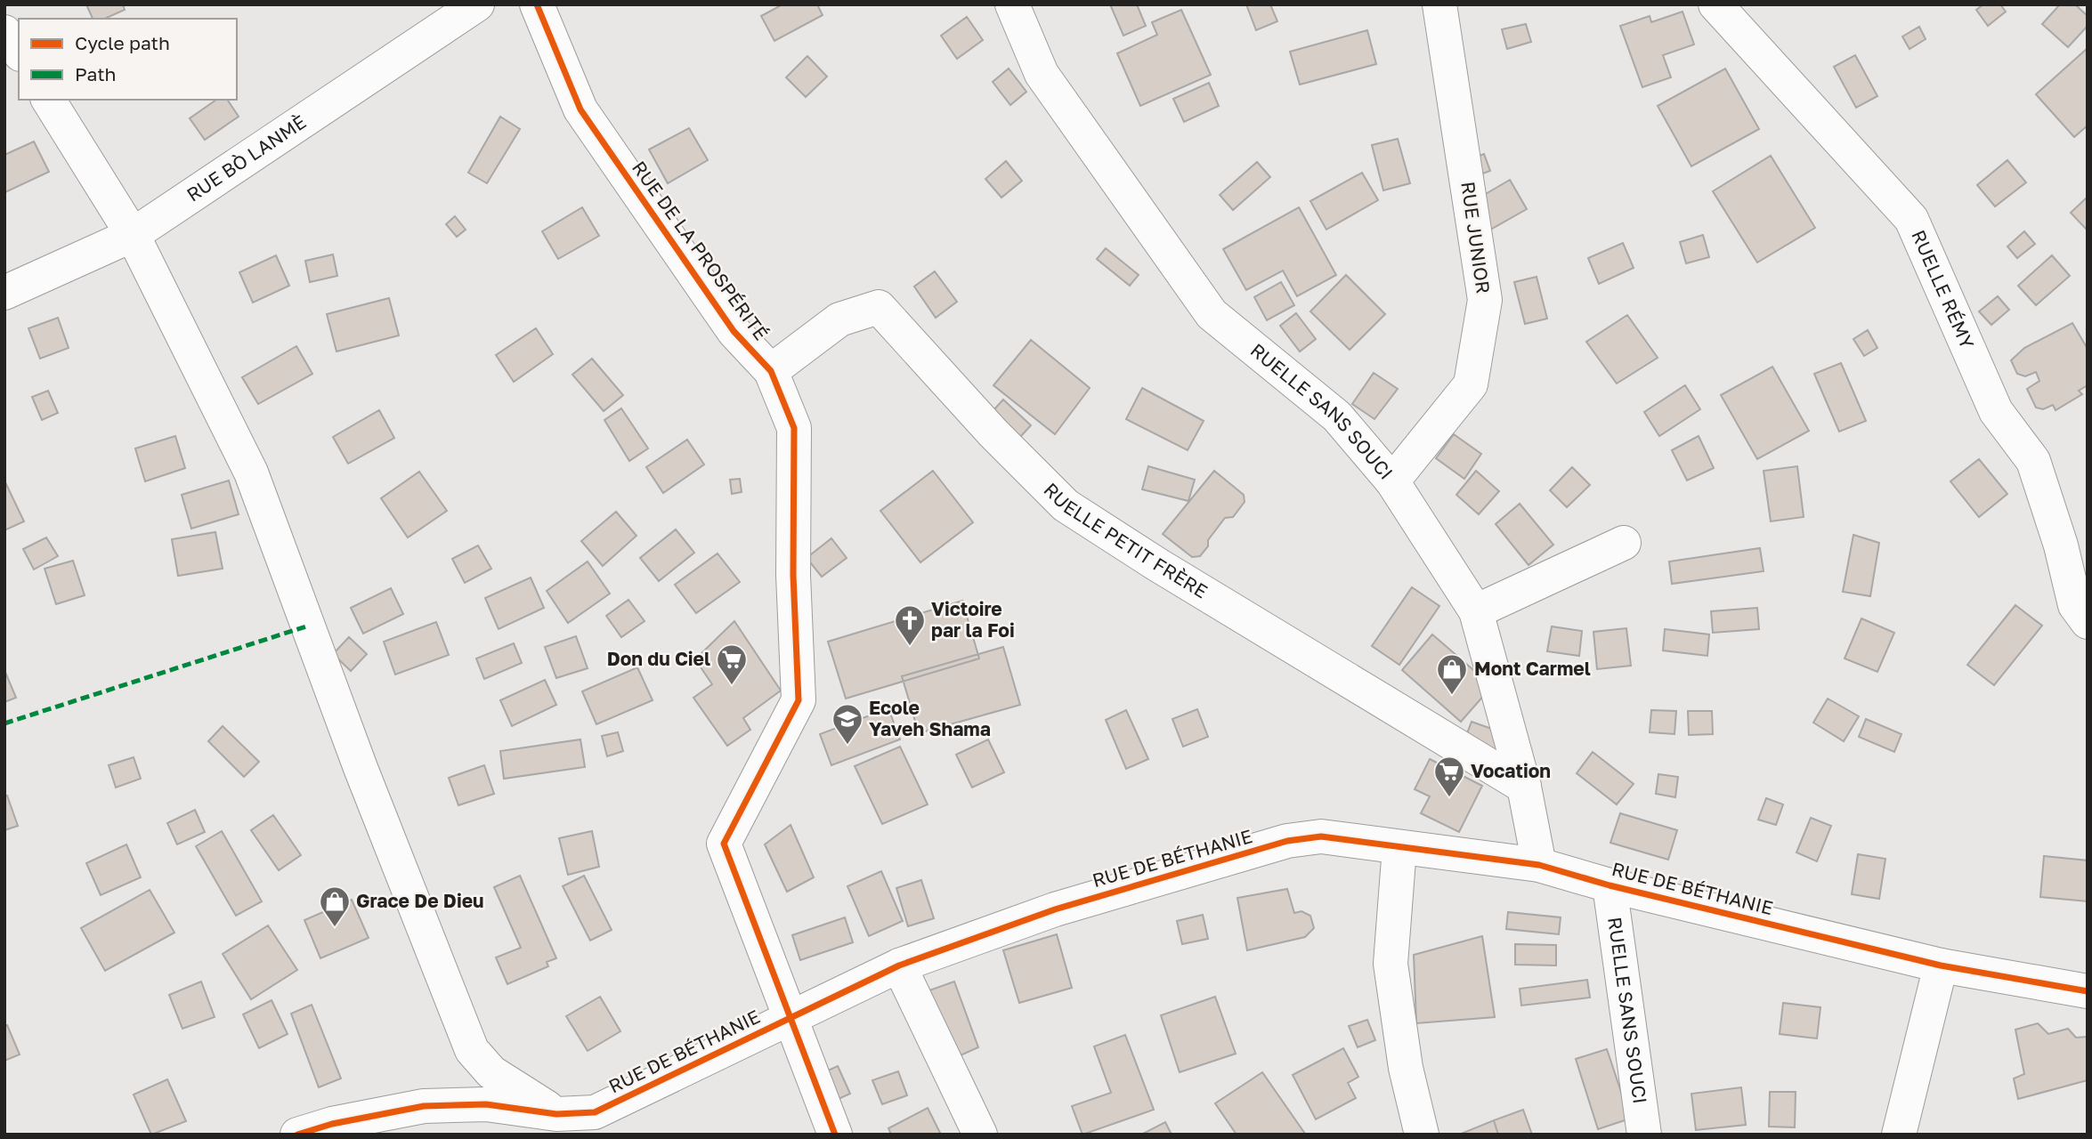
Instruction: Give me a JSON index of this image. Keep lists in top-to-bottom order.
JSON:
{
  "streets": {
    "street": [
      "RUE BÒ LANMÈ",
      "RUE JUNIOR",
      "RUE DE LA PROSPÉRITÉ",
      "RUELLE RÉMY",
      "RUELLE SANS SOUCI",
      "RUELLE PETIT FRÈRE",
      "RUE DE BÉTHANIE"
    ]
  },
  "crossings": [
    ["RUE JUNIOR", "RUELLE SANS SOUCI"],
    ["RUE DE LA PROSPÉRITÉ", "RUELLE PETIT FRÈRE"],
    ["RUE DE LA PROSPÉRITÉ", "RUE DE BÉTHANIE"],
    ["RUELLE SANS SOUCI", "RUELLE PETIT FRÈRE"],
    ["RUELLE SANS SOUCI", "RUE DE BÉTHANIE"]
  ],
  "places": {
    "church": ["Victoire par la Foi"],
    "supermarket": ["Don du Ciel", "Vocation"],
    "shop": ["Mont Carmel", "Grace De Dieu"],
    "school or university": ["Ecole Yaveh Shama"]
  },
  "legend": ["Cycle path", "Path"]
}
